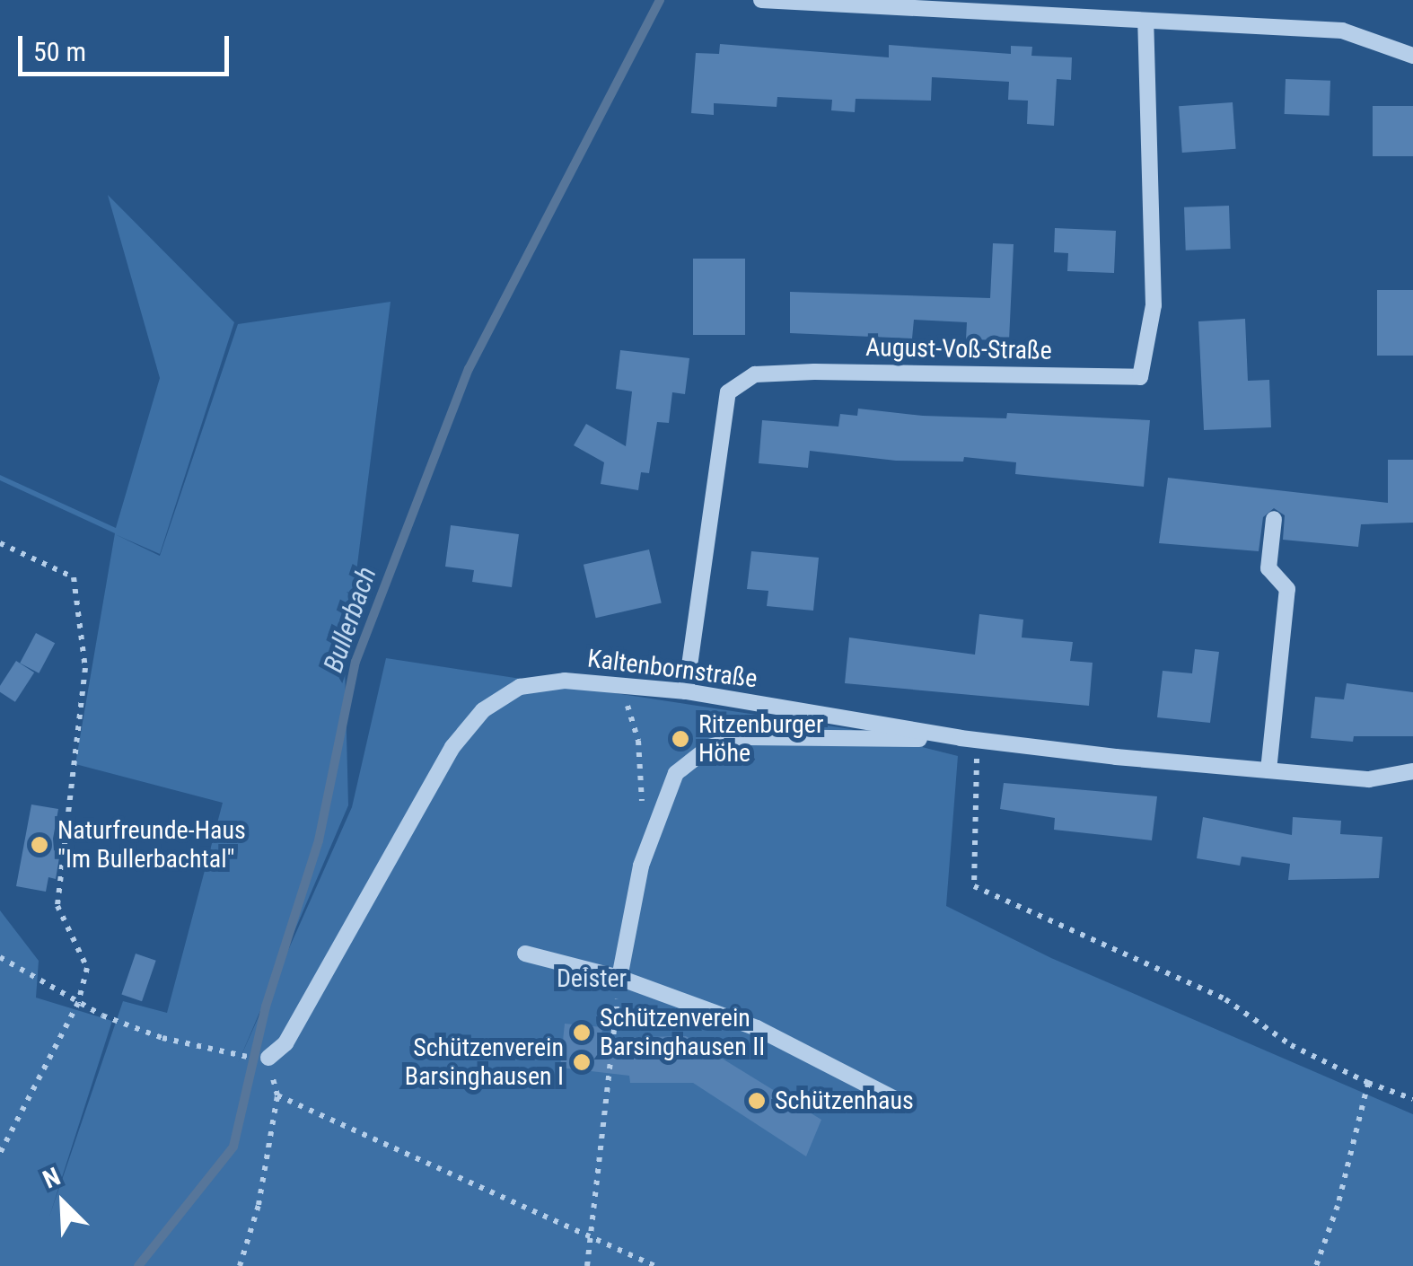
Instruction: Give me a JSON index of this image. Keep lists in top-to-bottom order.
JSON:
{
  "streets": {
    "street": ["August-Voß-Straße", "Kaltenbornstraße"]
  },
  "crossings": [
    ["August-Voß-Straße", "Kaltenbornstraße"]
  ],
  "water": ["Bullerbach"],
  "parks": ["Deister"],
  "places": [
    "Ritzenburger Höhe",
    "Naturfreunde-Haus \"Im Bullerbachtal\"",
    "Schützenverein Barsinghausen II",
    "Schützenverein Barsinghausen I",
    "Schützenhaus"
  ],
  "scale_bar": "50 m",
  "north": "top left"
}
